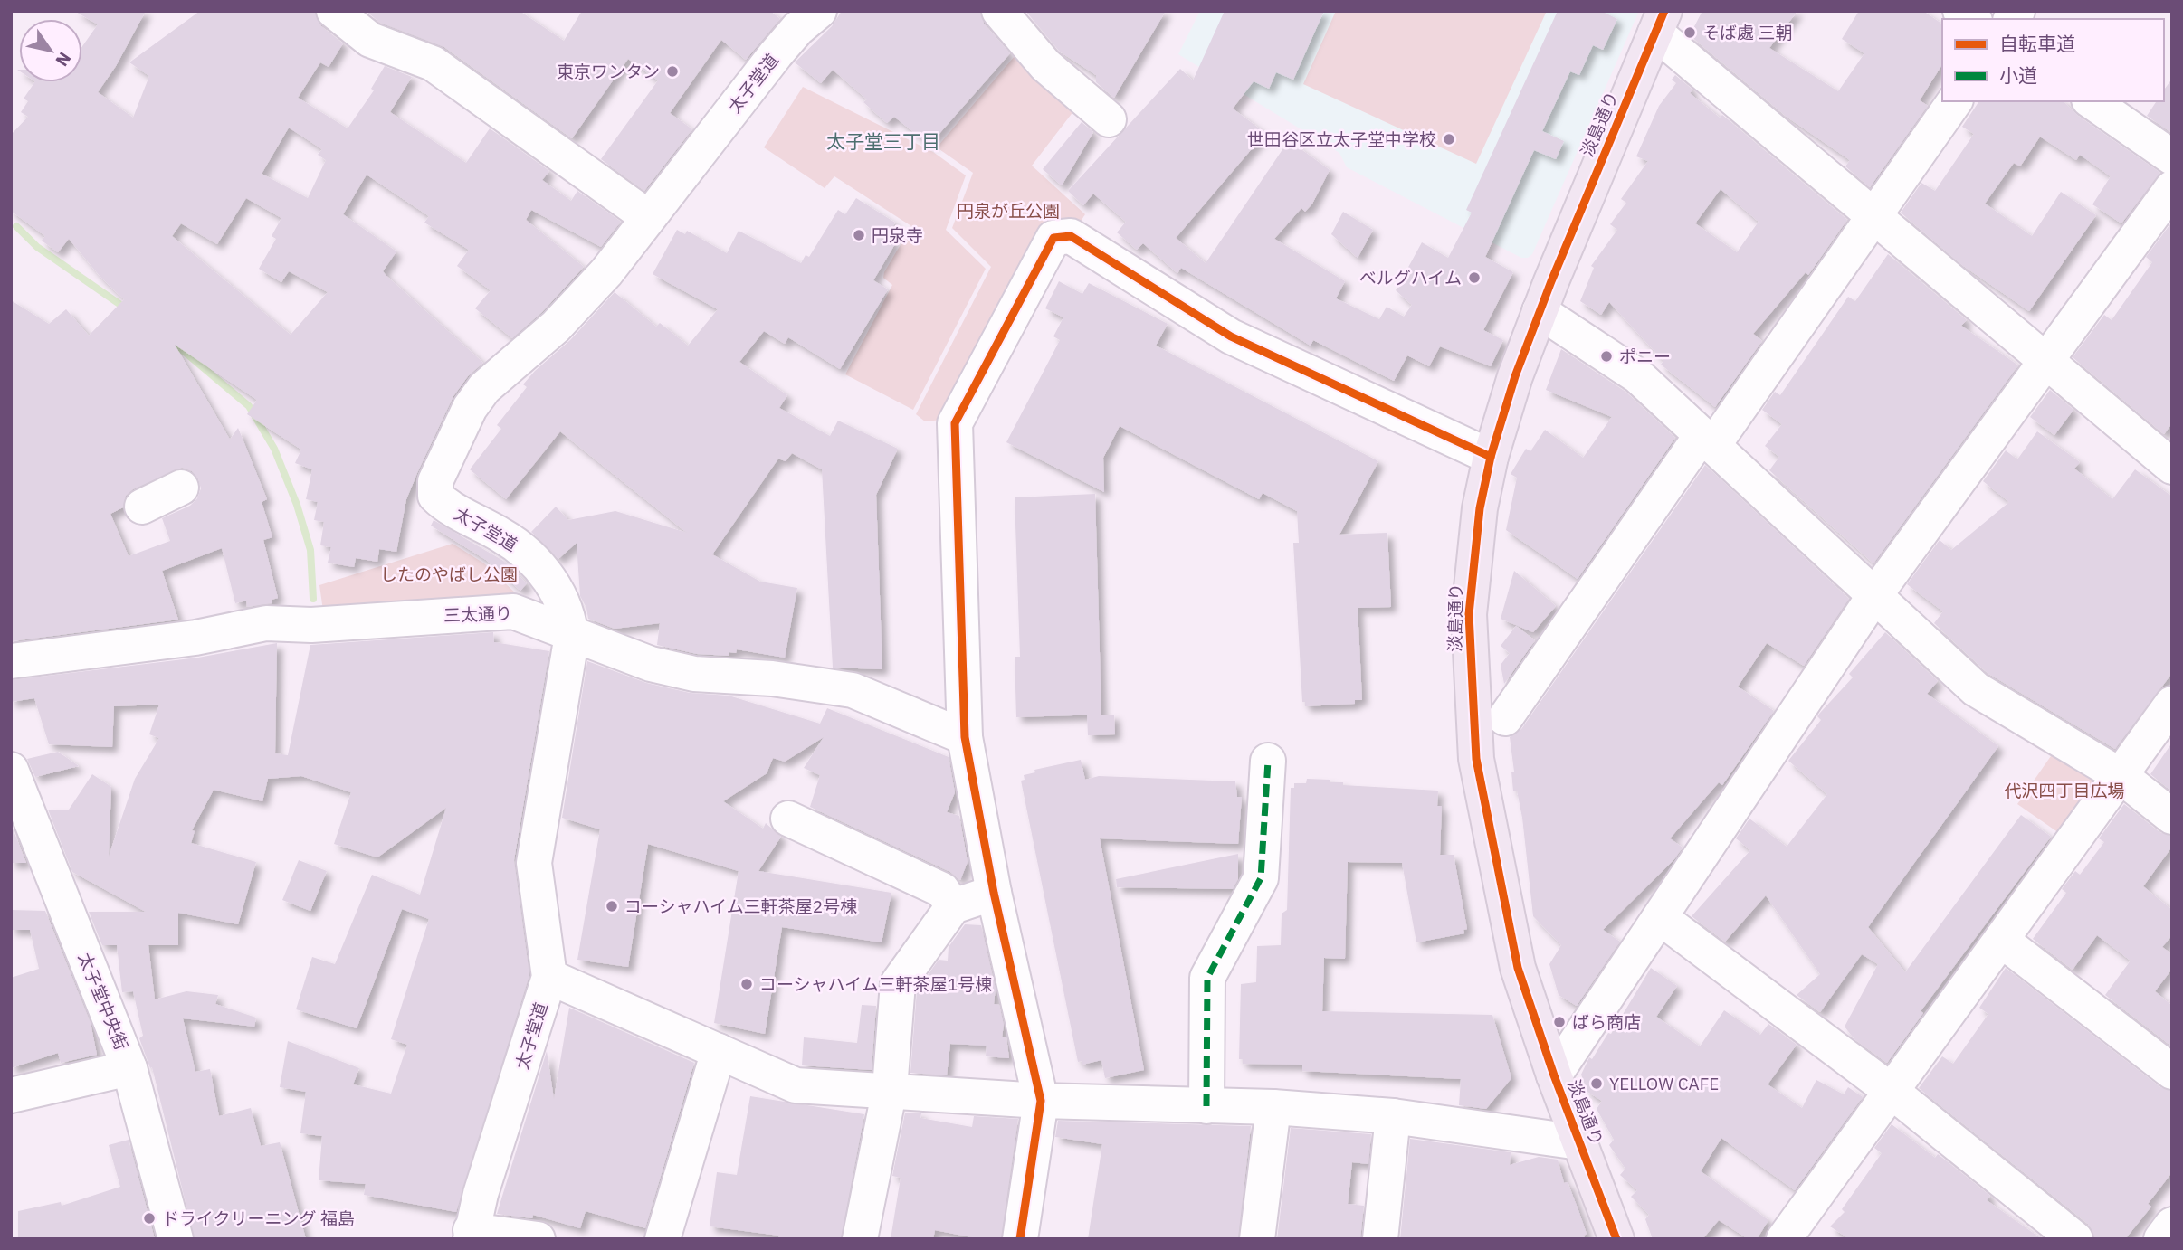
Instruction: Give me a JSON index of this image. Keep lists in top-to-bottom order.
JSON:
{
  "streets": {
    "main road": ["淡島通り"],
    "street": ["太子堂道", "三太通り", "太子堂中央街"]
  },
  "crossings": [
    ["太子堂道", "三太通り"]
  ],
  "districts": ["太子堂三丁目"],
  "parks": ["円泉が丘公園", "したのやばし公園", "代沢四丁目広場"],
  "places": [
    "そば處 三朝",
    "東京ワンタン",
    "世田谷区立太子堂中学校",
    "円泉寺",
    "ベルグハイム",
    "ポニー",
    "コーシャハイム三軒茶屋2号棟",
    "コーシャハイム三軒茶屋1号棟",
    "ばら商店",
    "YELLOW CAFE",
    "ドライクリーニング 福島"
  ],
  "legend": ["自転車道", "小道"],
  "north": "bottom right"
}
